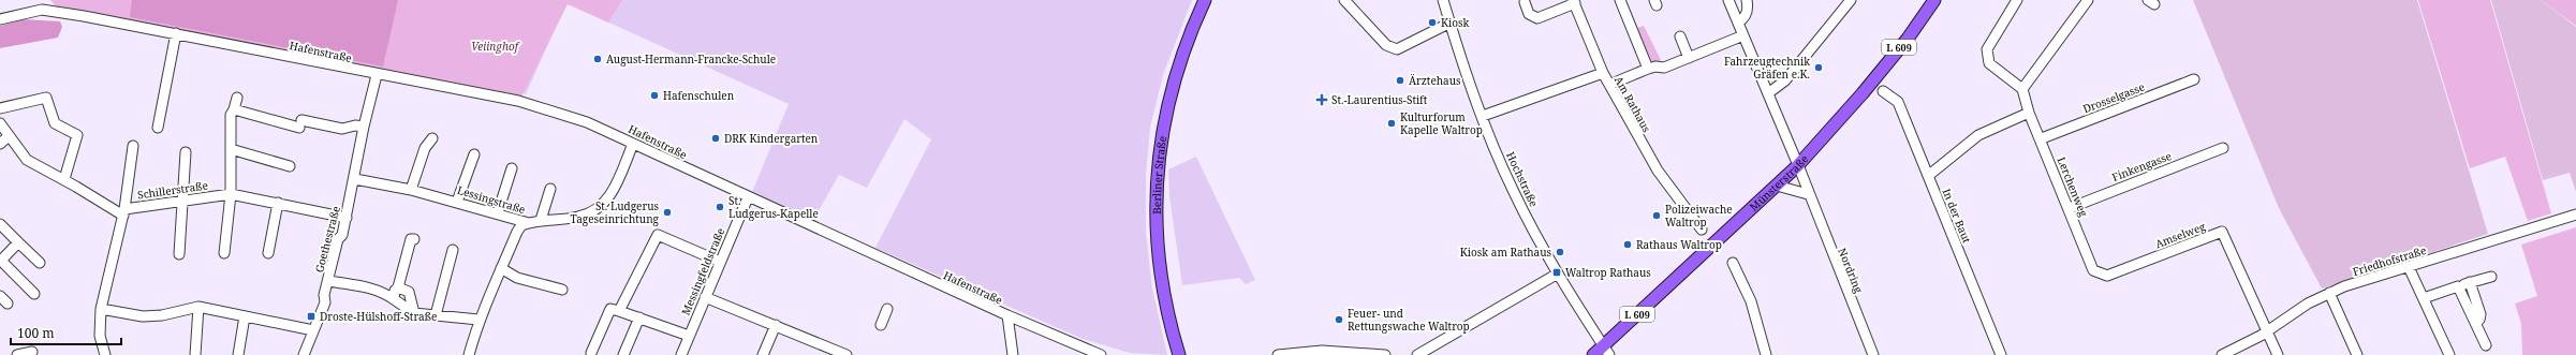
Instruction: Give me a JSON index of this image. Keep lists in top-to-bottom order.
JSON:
{
  "streets": {
    "main road": ["L 609", "Berliner Straße", "Münsterstraße"],
    "street": [
      "Hafenstraße",
      "Drosselgasse",
      "Am Rathaus",
      "Finkengasse",
      "Hochstraße",
      "Lerchenweg",
      "Schillerstraße",
      "Lessingstraße",
      "In der Baut",
      "Amselweg",
      "Goethestraße",
      "Friedhofstraße",
      "Nordring",
      "Messingfeldstraße"
    ]
  },
  "crossings": [
    ["L 609", "Hochstraße"],
    ["L 609", "Münsterstraße"],
    ["Hafenstraße", "Lessingstraße"],
    ["Hafenstraße", "Goethestraße"],
    ["Hafenstraße", "Messingfeldstraße"],
    ["Drosselgasse", "Lerchenweg"],
    ["Am Rathaus", "Hochstraße"],
    ["Finkengasse", "Lerchenweg"],
    ["Hochstraße", "Münsterstraße"],
    ["Münsterstraße", "Nordring"],
    ["Lerchenweg", "Amselweg"],
    ["Schillerstraße", "Goethestraße"],
    ["Lessingstraße", "Goethestraße"],
    ["Amselweg", "Friedhofstraße"]
  ],
  "parks": ["Veiinghof"],
  "places": {
    "other": [
      "Kiosk",
      "August-Hermann-Francke-Schule",
      "Fahrzeugtechnik Gräfen e.K.",
      "Ärztehaus",
      "Hafenschulen",
      "Kulturforum Kapelle Waltrop",
      "DRK Kindergarten",
      "St. Ludgerus-Kapelle",
      "St. Ludgerus Tageseinrichtung",
      "Polizeiwache Waltrop",
      "Rathaus Waltrop",
      "Kiosk am Rathaus",
      "Feuer- und Rettungswache Waltrop"
    ],
    "health": ["St.-Laurentius-Stift"],
    "transit": ["Waltrop Rathaus", "Droste-Hülshoff-Straße"]
  },
  "scale_bar": "100 m"
}
